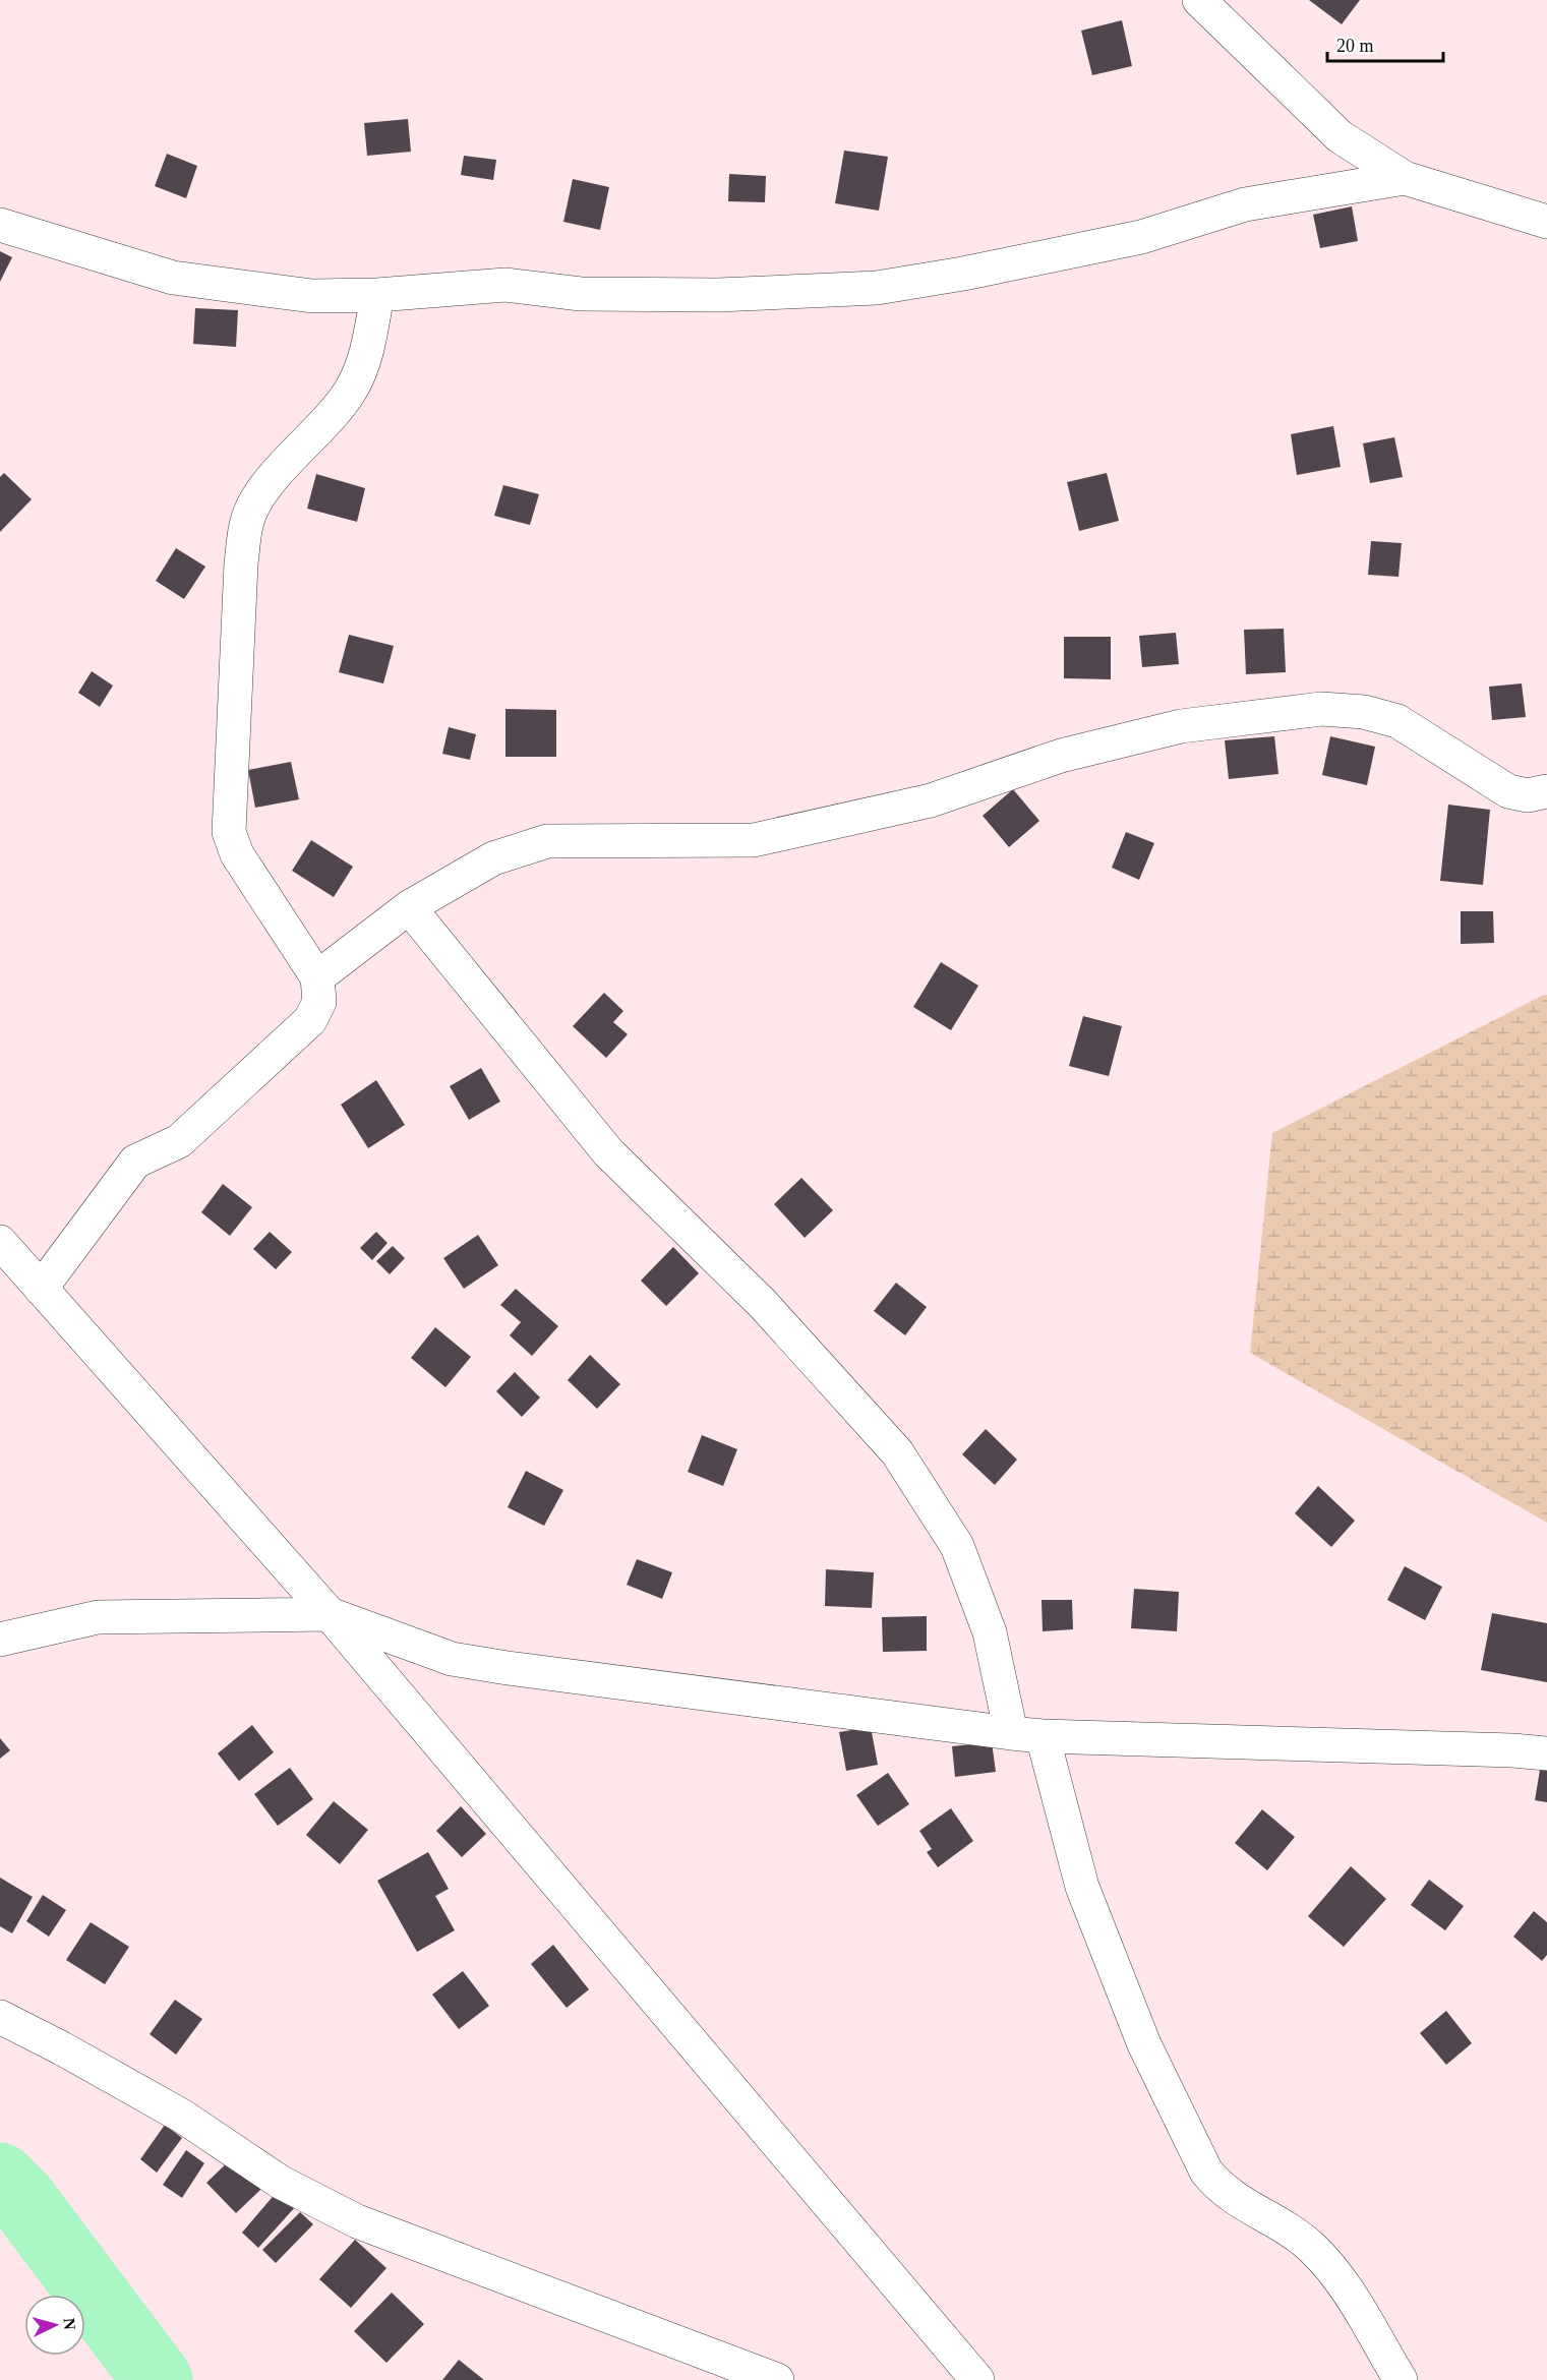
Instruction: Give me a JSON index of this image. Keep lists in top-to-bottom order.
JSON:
{
  "scale_bar": "20 m",
  "north": "right"
}
